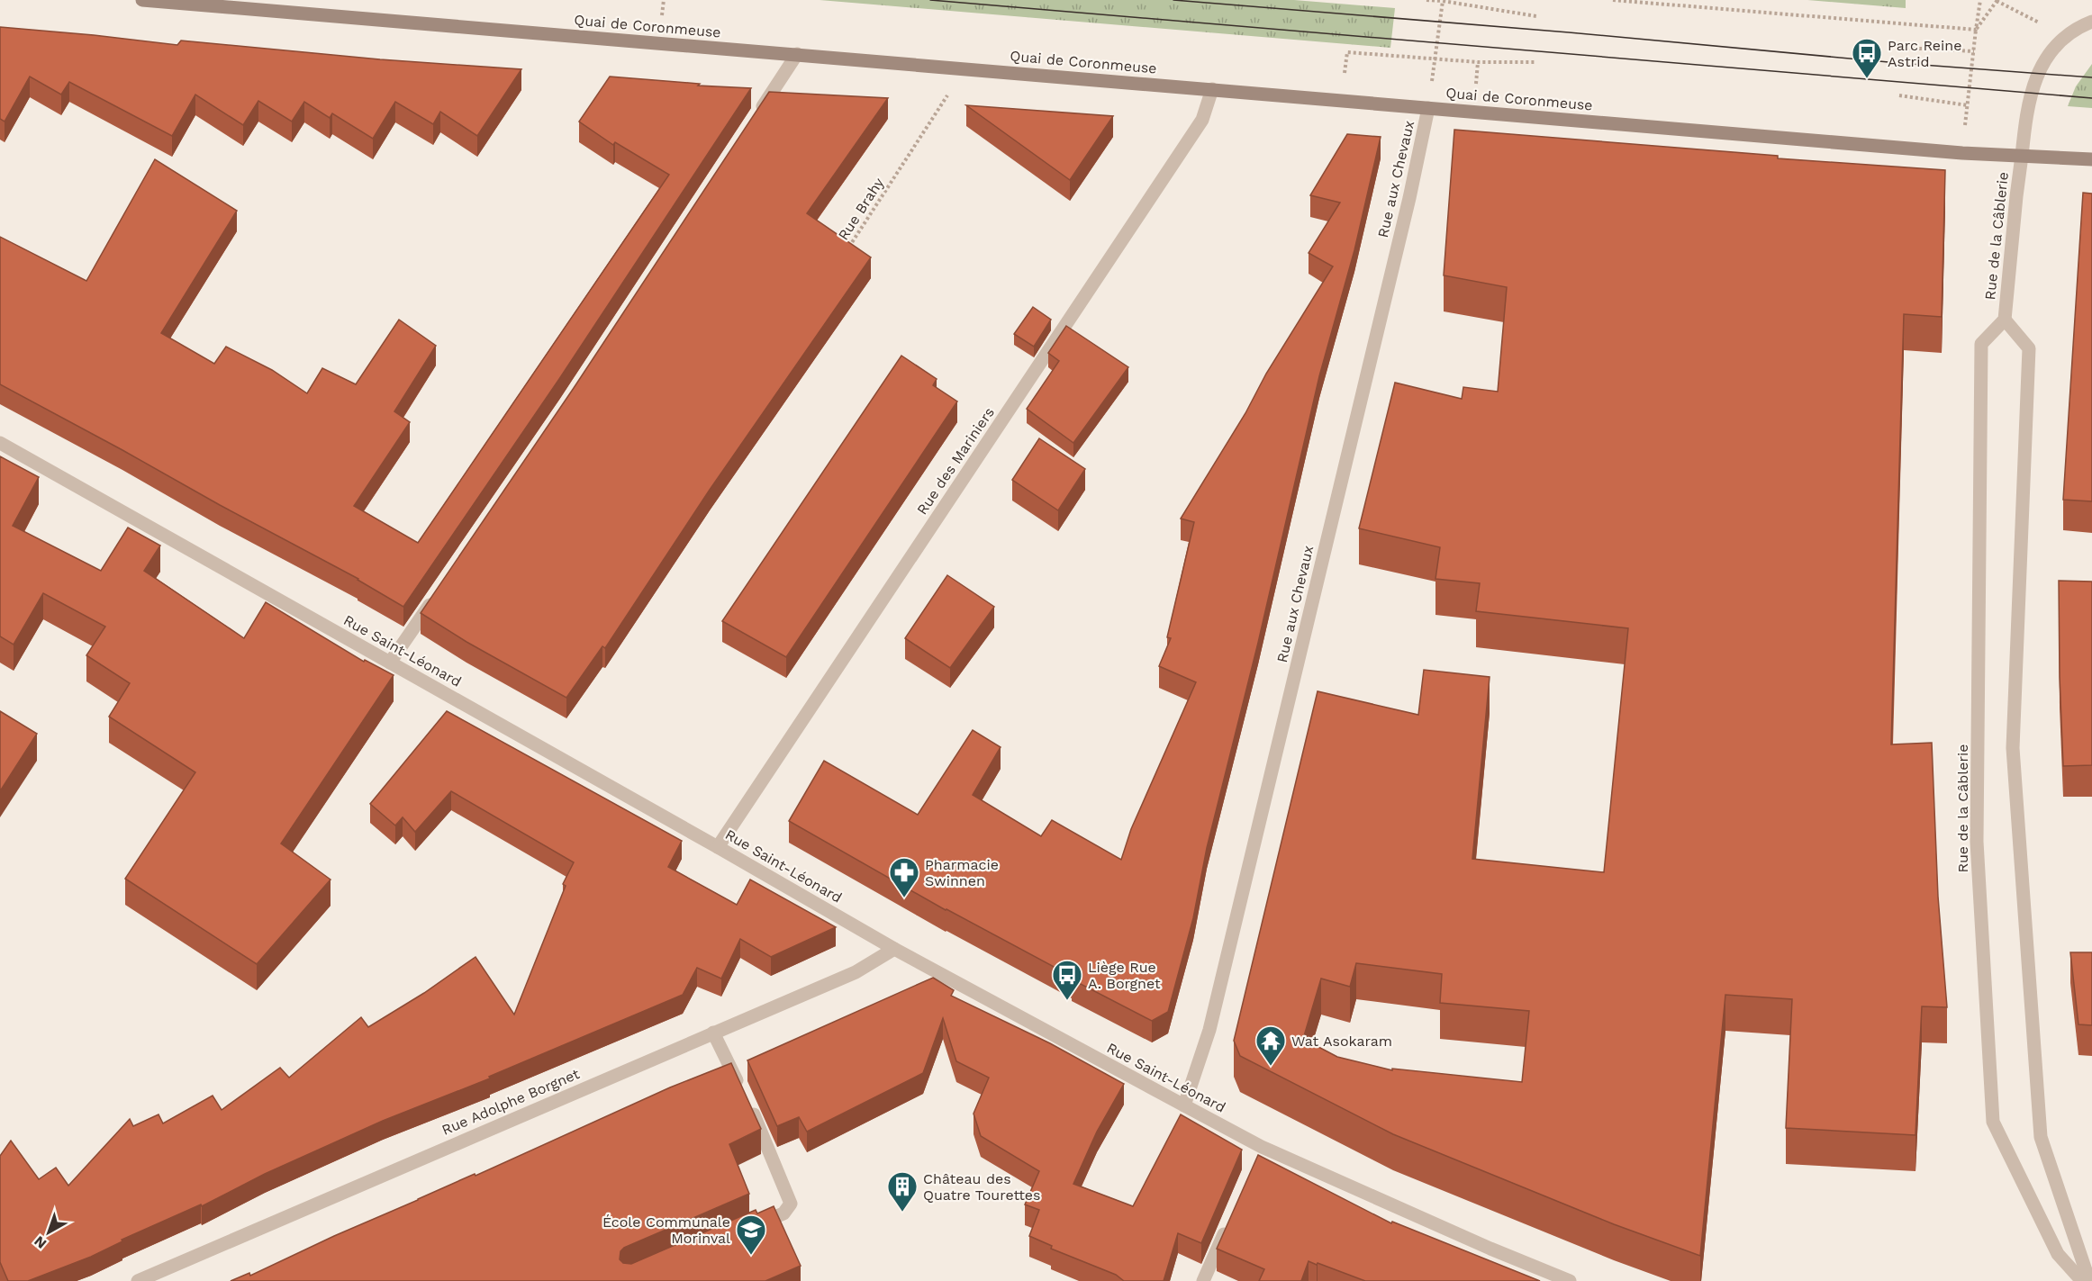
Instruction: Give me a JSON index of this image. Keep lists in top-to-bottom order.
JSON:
{
  "streets": {
    "main road": ["Quai de Coronmeuse"],
    "street": [
      "Rue aux Chevaux",
      "Rue de la Câblerie",
      "Rue des Mariniers",
      "Rue Saint-Léonard",
      "Rue Adolphe Borgnet"
    ],
    "path": ["Rue Brahy"]
  },
  "crossings": [
    ["Quai de Coronmeuse", "Rue aux Chevaux"],
    ["Quai de Coronmeuse", "Rue Brahy"],
    ["Quai de Coronmeuse", "Rue de la Câblerie"],
    ["Quai de Coronmeuse", "Rue des Mariniers"],
    ["Rue aux Chevaux", "Rue Saint-Léonard"],
    ["Rue des Mariniers", "Rue Saint-Léonard"],
    ["Rue Saint-Léonard", "Rue Adolphe Borgnet"]
  ],
  "places": {
    "bus stop": ["Parc Reine Astrid", "Liège Rue A. Borgnet"],
    "pharmacy": ["Pharmacie Swinnen"],
    "temple": ["Wat Asokaram"],
    "building": ["Château des Quatre Tourettes"],
    "school or university": ["École Communale Morinval"]
  },
  "north": "bottom left"
}
